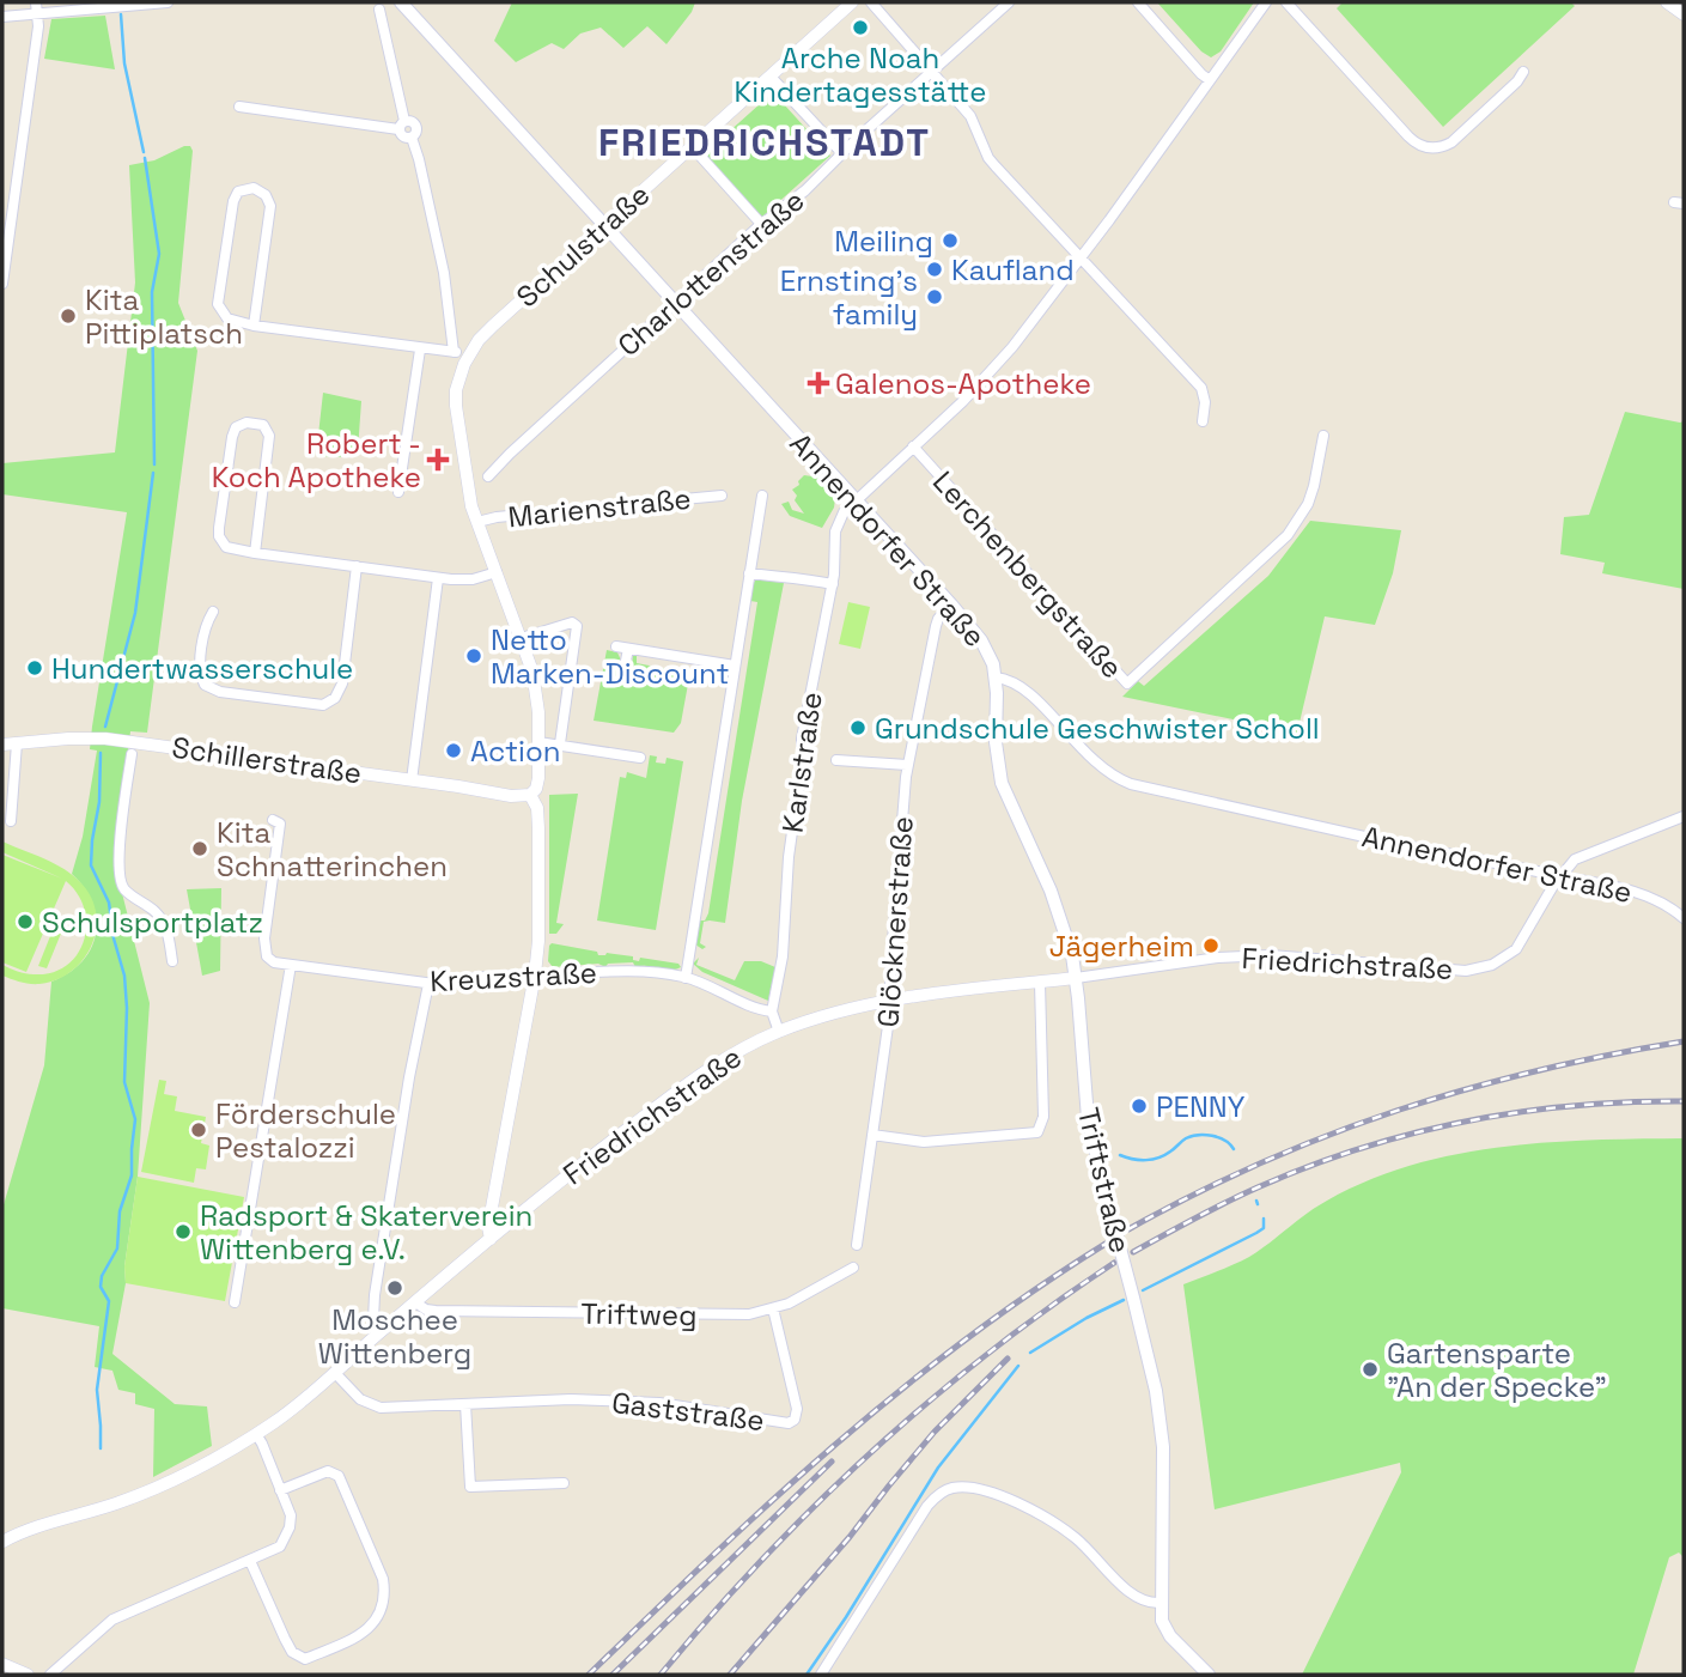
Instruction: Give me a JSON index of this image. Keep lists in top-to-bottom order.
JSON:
{
  "streets": {
    "main road": ["Annendorfer Straße", "Triftstraße"],
    "street": [
      "Schulstraße",
      "Charlottenstraße",
      "Marienstraße",
      "Lerchenbergstraße",
      "Schillerstraße",
      "Karlstraße",
      "Glöcknerstraße",
      "Friedrichstraße",
      "Kreuzstraße",
      "Triftweg",
      "Gaststraße"
    ]
  },
  "crossings": [
    ["Schulstraße", "Annendorfer Straße"],
    ["Charlottenstraße", "Annendorfer Straße"],
    ["Annendorfer Straße", "Lerchenbergstraße"],
    ["Annendorfer Straße", "Karlstraße"],
    ["Annendorfer Straße", "Glöcknerstraße"],
    ["Annendorfer Straße", "Friedrichstraße"],
    ["Annendorfer Straße", "Triftstraße"],
    ["Lerchenbergstraße", "Karlstraße"],
    ["Karlstraße", "Kreuzstraße"],
    ["Glöcknerstraße", "Friedrichstraße"],
    ["Friedrichstraße", "Triftstraße"],
    ["Friedrichstraße", "Triftweg"],
    ["Friedrichstraße", "Gaststraße"],
    ["Triftweg", "Gaststraße"]
  ],
  "districts": ["FRIEDRICHSTADT"],
  "places": {
    "other": [
      "Arche Noah Kindertagesstätte",
      "Meiling",
      "Kaufland",
      "Ernsting's family",
      "Kita Pittiplatsch",
      "Netto Marken-Discount",
      "Hundertwasserschule",
      "Grundschule Geschwister Scholl",
      "Action",
      "Kita Schnatterinchen",
      "Schulsportplatz",
      "Jägerheim",
      "PENNY",
      "Förderschule Pestalozzi",
      "Radsport & Skaterverein Wittenberg e.V.",
      "Moschee Wittenberg",
      "Gartensparte \"An der Specke\""
    ],
    "health": ["Galenos-Apotheke", "Robert - Koch Apotheke"]
  }
}
